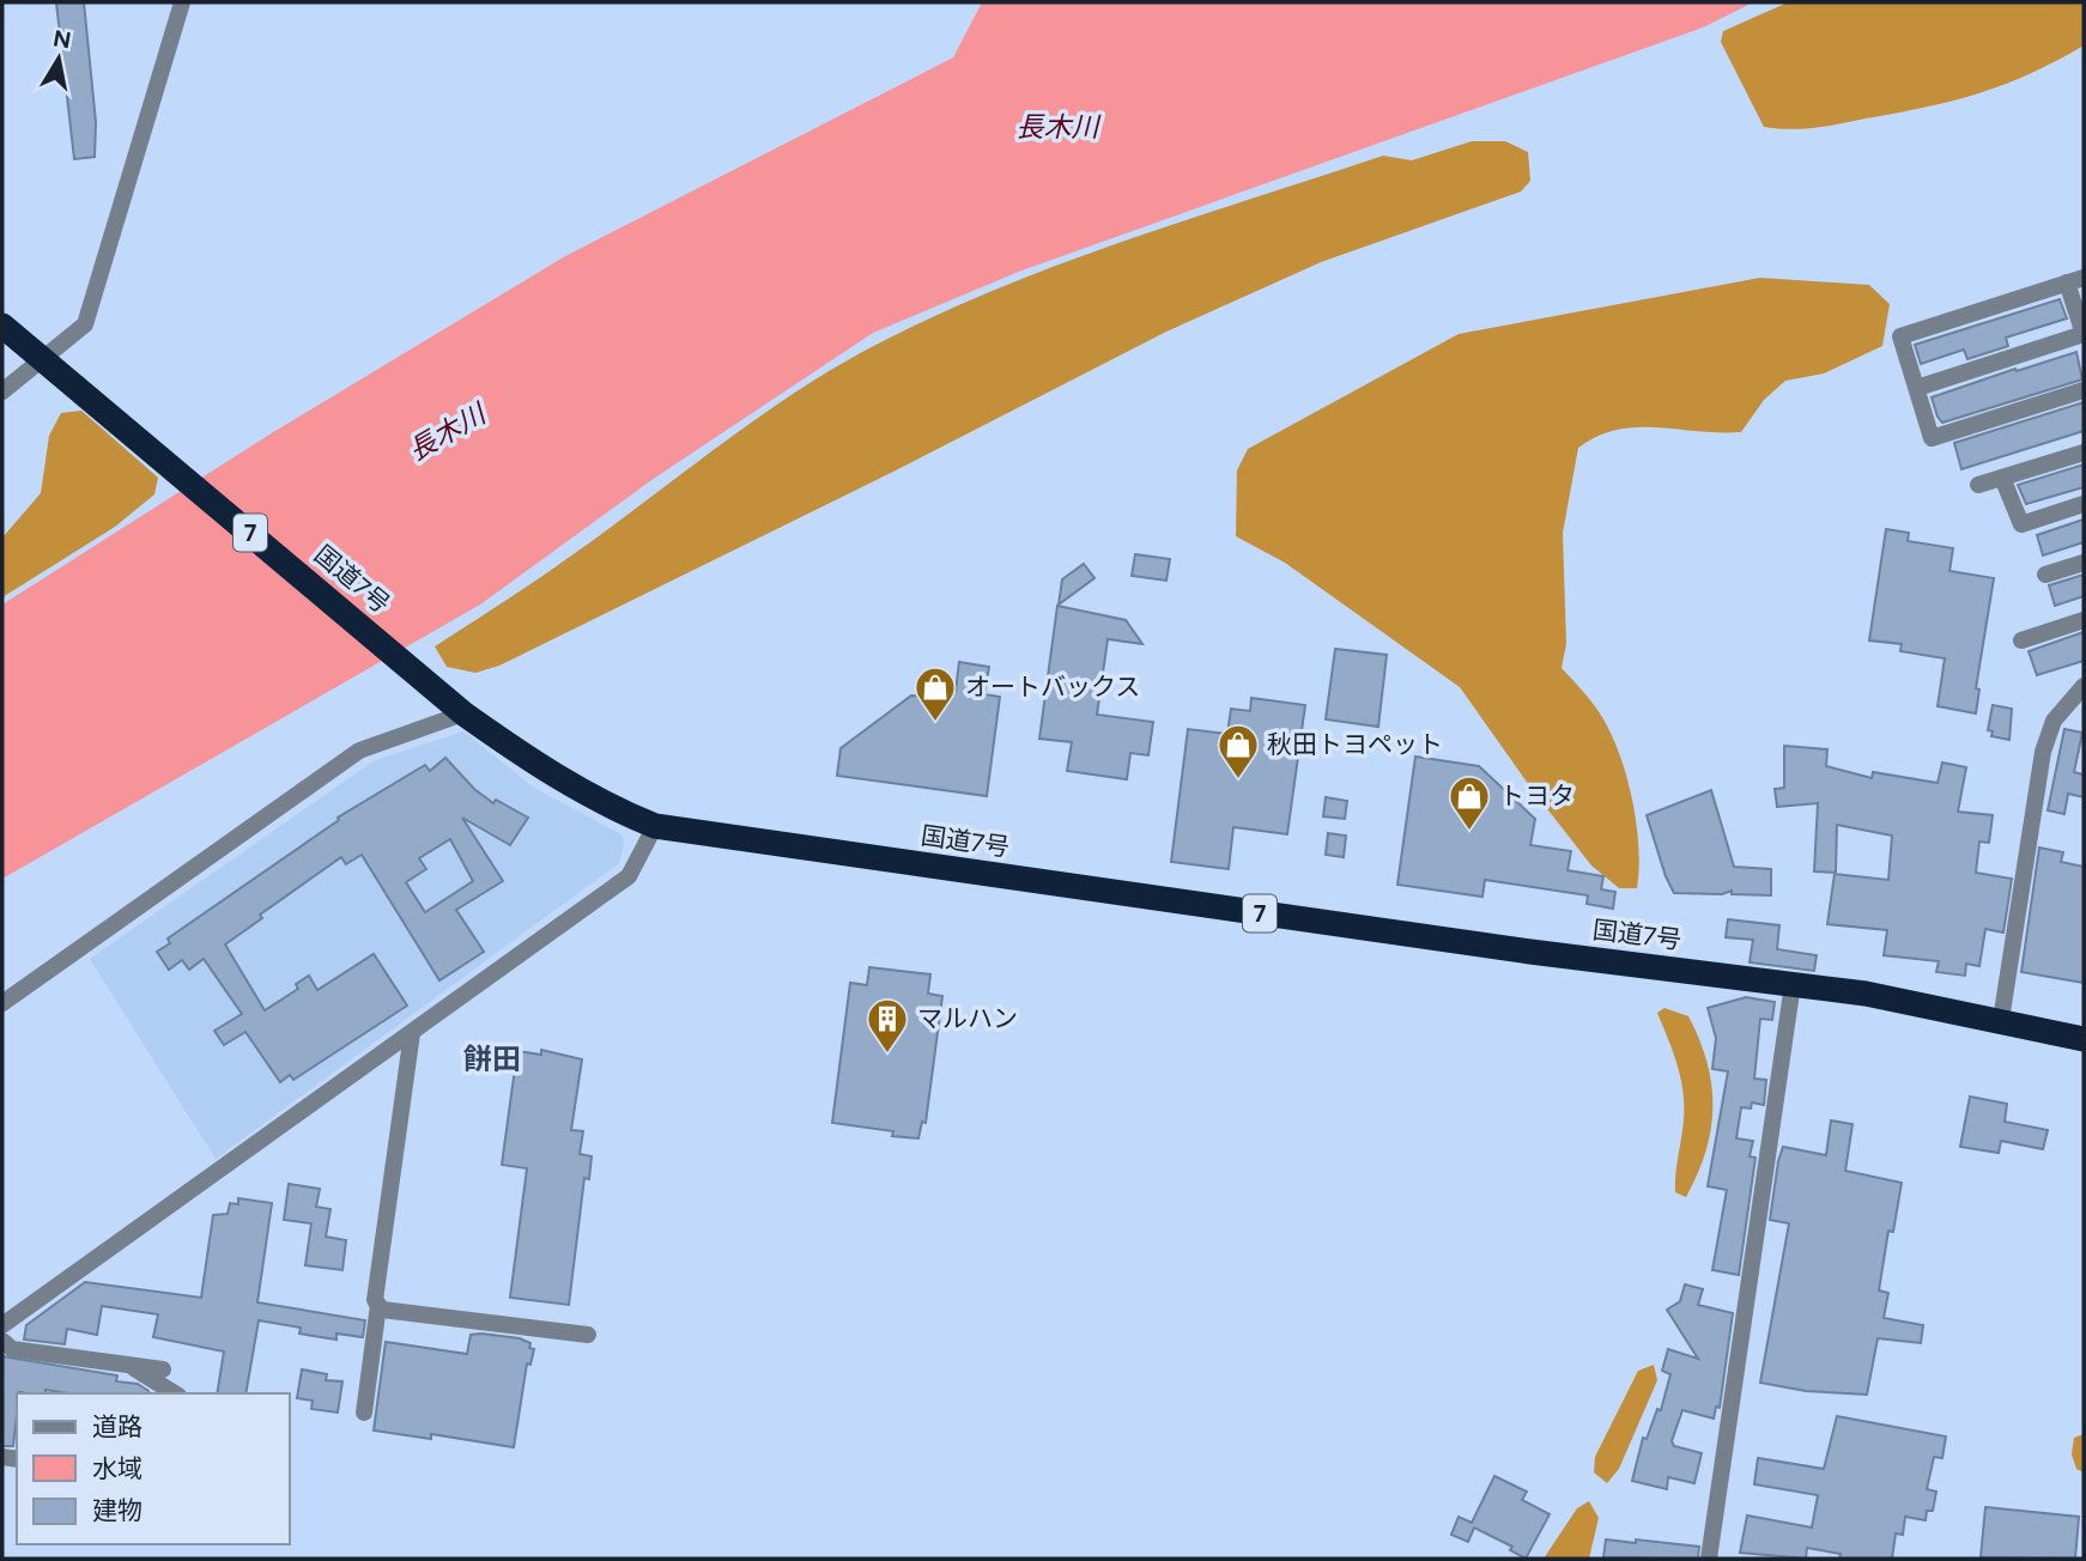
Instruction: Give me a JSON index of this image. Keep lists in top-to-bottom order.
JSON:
{
  "streets": {
    "highway": ["7", "国道7号"]
  },
  "districts": ["餅田"],
  "water": ["長木川"],
  "places": {
    "shop": ["オートバックス", "秋田トヨペット", "トヨタ"],
    "building": ["マルハン"]
  },
  "legend": ["道路", "水域", "建物"],
  "north": "top"
}
